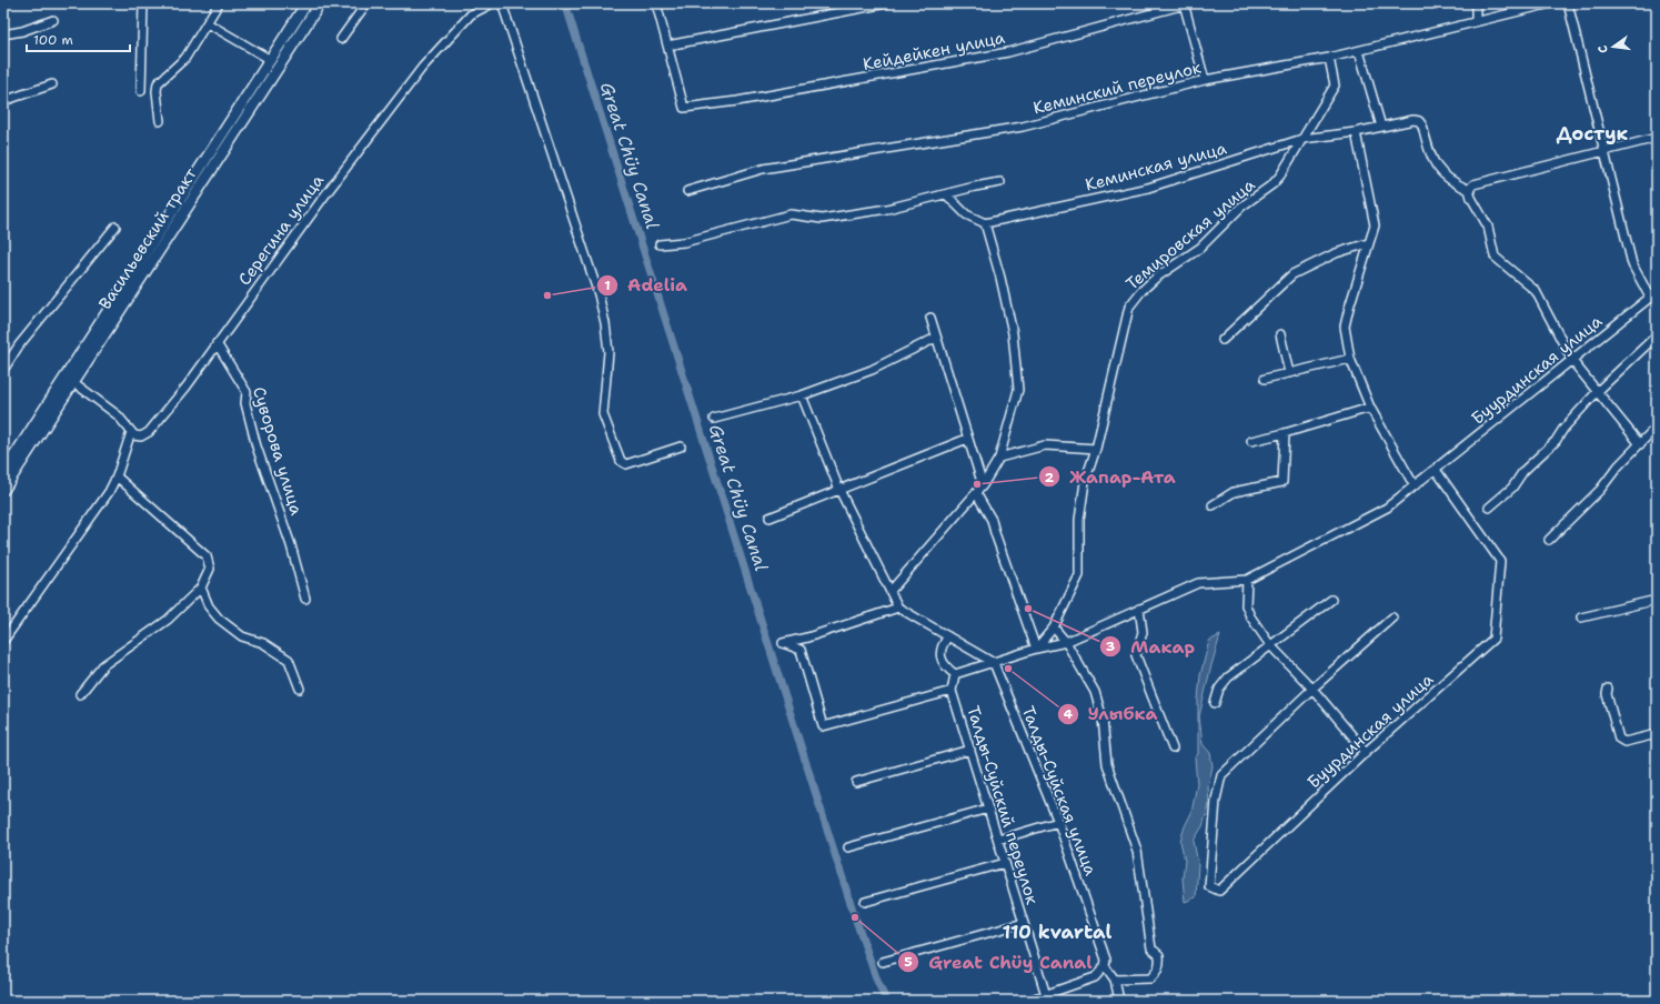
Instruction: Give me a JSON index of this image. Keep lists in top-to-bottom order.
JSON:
{
  "streets": {
    "main road": ["Васильевский тракт"],
    "street": [
      "Кейдейкен улица",
      "Кеминский переулок",
      "Кеминская улица",
      "Серегина улица",
      "Темировская улица",
      "Буурдинская улица",
      "Суворова улица",
      "Талды-Суйская улица",
      "Талды-Суйский переулок"
    ]
  },
  "crossings": [
    ["Кеминский переулок", "Темировская улица"],
    ["Кеминская улица", "Темировская улица"],
    ["Серегина улица", "Суворова улица"],
    ["Темировская улица", "Буурдинская улица"],
    ["Буурдинская улица", "Талды-Суйская улица"],
    ["Буурдинская улица", "Талды-Суйский переулок"]
  ],
  "districts": ["Достук", "110 kvartal"],
  "water": ["Great Chüy Canal"],
  "places": [
    "Adelia",
    "Жапар-Ата",
    "Макар",
    "Улыбка",
    "Great Chüy Canal"
  ],
  "scale_bar": "100 m",
  "north": "left"
}
